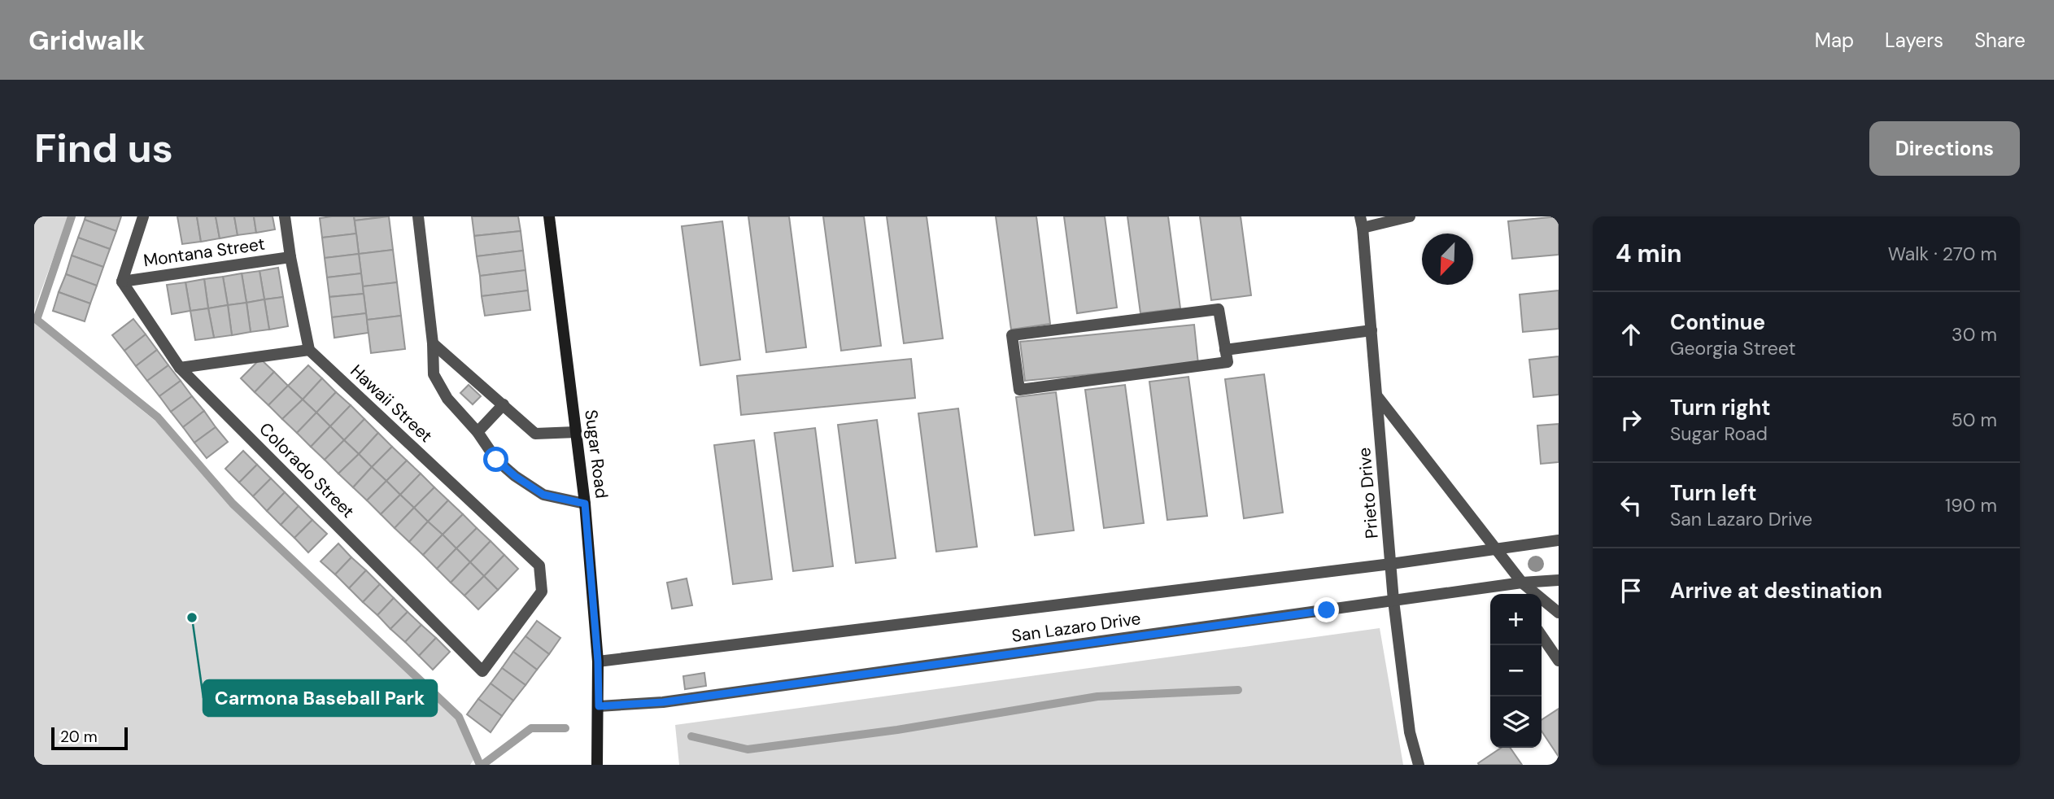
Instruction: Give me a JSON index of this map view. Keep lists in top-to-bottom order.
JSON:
{
  "streets": {
    "main road": ["Sugar Road"],
    "street": [
      "Montana Street",
      "Hawaii Street",
      "Colorado Street",
      "Prieto Drive",
      "San Lazaro Drive"
    ]
  },
  "crossings": [
    ["Montana Street", "Colorado Street"],
    ["Hawaii Street", "Colorado Street"],
    ["Sugar Road", "San Lazaro Drive"],
    ["Prieto Drive", "San Lazaro Drive"]
  ],
  "places": ["Carmona Baseball Park"],
  "scale_bar": "20 m",
  "north": "bottom left",
  "page": {
    "header": "Gridwalk",
    "nav": ["Map", "Layers", "Share"],
    "buttons": "Directions",
    "title": "Find us",
    "heading": ["4 min", "Walk · 270 m"],
    "list": [
      ["Continue", "Georgia Street", "30 m"],
      ["Turn right", "Sugar Road", "50 m"],
      ["Turn left", "San Lazaro Drive", "190 m"],
      "Arrive at destination"
    ],
    "map_buttons": ["+", "−"],
    "scale": "20 m"
  }
}
